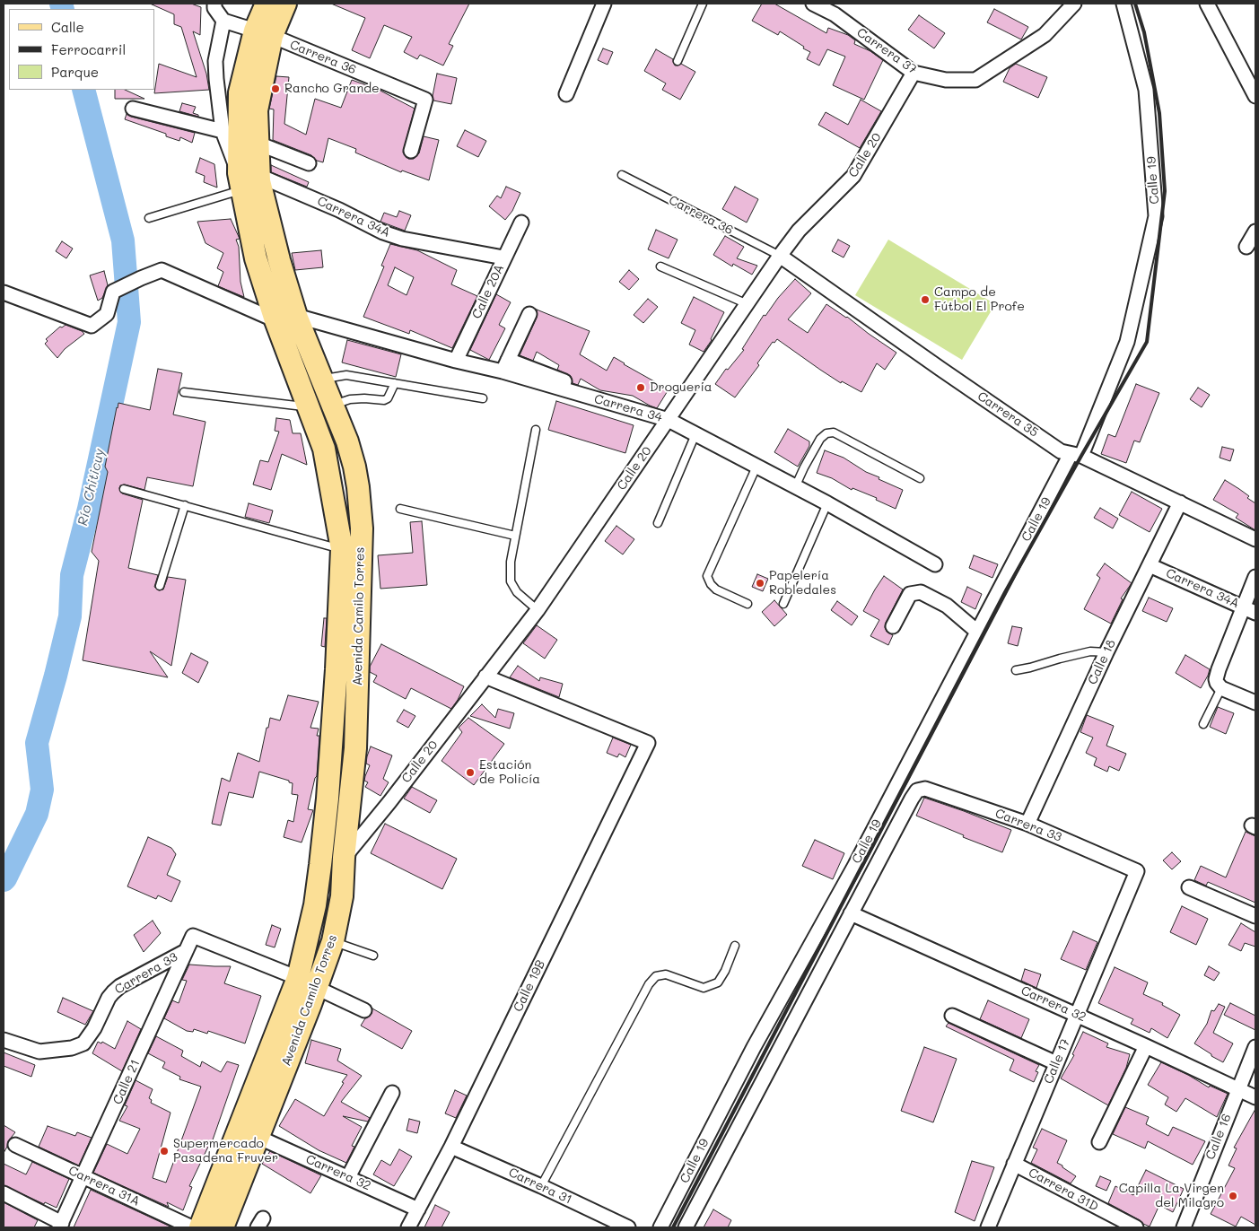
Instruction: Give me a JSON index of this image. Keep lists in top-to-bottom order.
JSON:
{
  "streets": {
    "main road": ["Avenida Camilo Torres"],
    "street": [
      "Carrera 37",
      "Carrera 36",
      "Calle 20",
      "Calle 19",
      "Carrera 34A",
      "Calle 20A",
      "Carrera 34",
      "Carrera 35",
      "Calle 18",
      "Carrera 33",
      "Calle 19B",
      "Carrera 32",
      "Calle 17",
      "Calle 21",
      "Calle 16",
      "Carrera 31A",
      "Carrera 31",
      "Carrera 31D"
    ]
  },
  "crossings": [
    ["Carrera 37", "Calle 20"],
    ["Carrera 36", "Calle 20"],
    ["Carrera 36", "Carrera 35"],
    ["Carrera 36", "Avenida Camilo Torres"],
    ["Calle 20", "Carrera 34"],
    ["Calle 20", "Carrera 35"],
    ["Calle 20", "Avenida Camilo Torres"],
    ["Calle 20", "Calle 19B"],
    ["Calle 19", "Carrera 35"],
    ["Calle 19", "Carrera 33"],
    ["Calle 19", "Carrera 32"],
    ["Carrera 34A", "Calle 20A"],
    ["Carrera 34A", "Avenida Camilo Torres"],
    ["Carrera 34A", "Calle 18"],
    ["Calle 20A", "Carrera 34"],
    ["Carrera 34", "Avenida Camilo Torres"],
    ["Carrera 35", "Calle 18"],
    ["Avenida Camilo Torres", "Carrera 32"],
    ["Avenida Camilo Torres", "Calle 21"],
    ["Calle 18", "Carrera 33"],
    ["Carrera 33", "Calle 17"],
    ["Carrera 33", "Calle 21"],
    ["Calle 19B", "Carrera 32"],
    ["Calle 19B", "Carrera 31"],
    ["Carrera 32", "Calle 17"],
    ["Carrera 32", "Calle 16"],
    ["Calle 17", "Carrera 31D"],
    ["Calle 21", "Carrera 31A"]
  ],
  "water": ["Río Chiticuy"],
  "places": [
    "Rancho Grande",
    "Campo de Fútbol El Profe",
    "Droguería",
    "Papelería Robledales",
    "Estación de Policía",
    "Supermercado Pasadena Fruver",
    "Capilla La Virgen del Milagro"
  ],
  "legend": ["Calle", "Ferrocarril", "Parque"]
}
